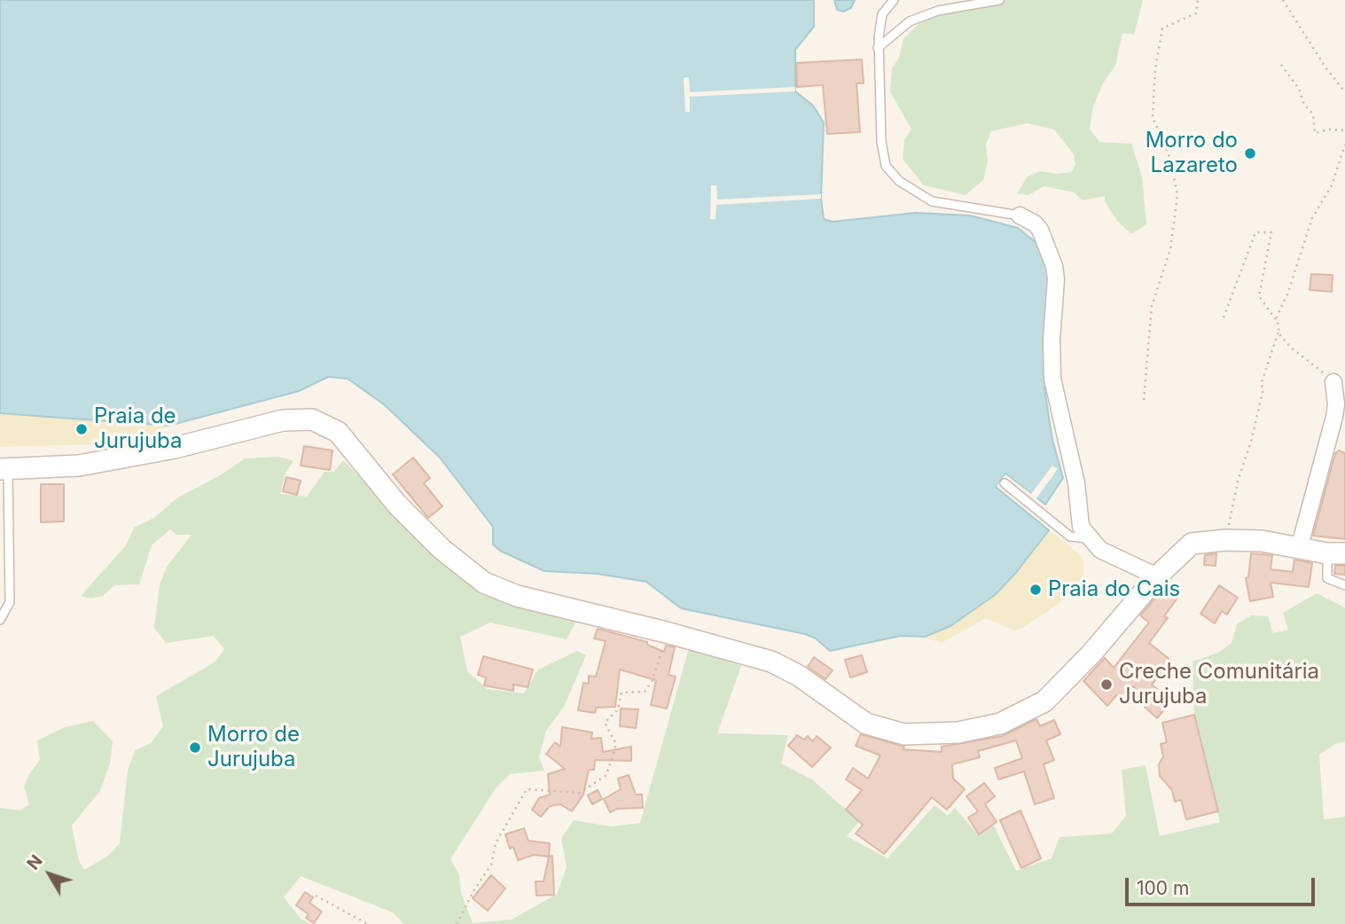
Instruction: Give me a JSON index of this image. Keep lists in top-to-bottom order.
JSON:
{
  "places": [
    "Morro do Lazareto",
    "Praia de Jurujuba",
    "Praia do Cais",
    "Creche Comunitária Jurujuba",
    "Morro de Jurujuba"
  ],
  "scale_bar": "100 m",
  "north": "top left"
}
